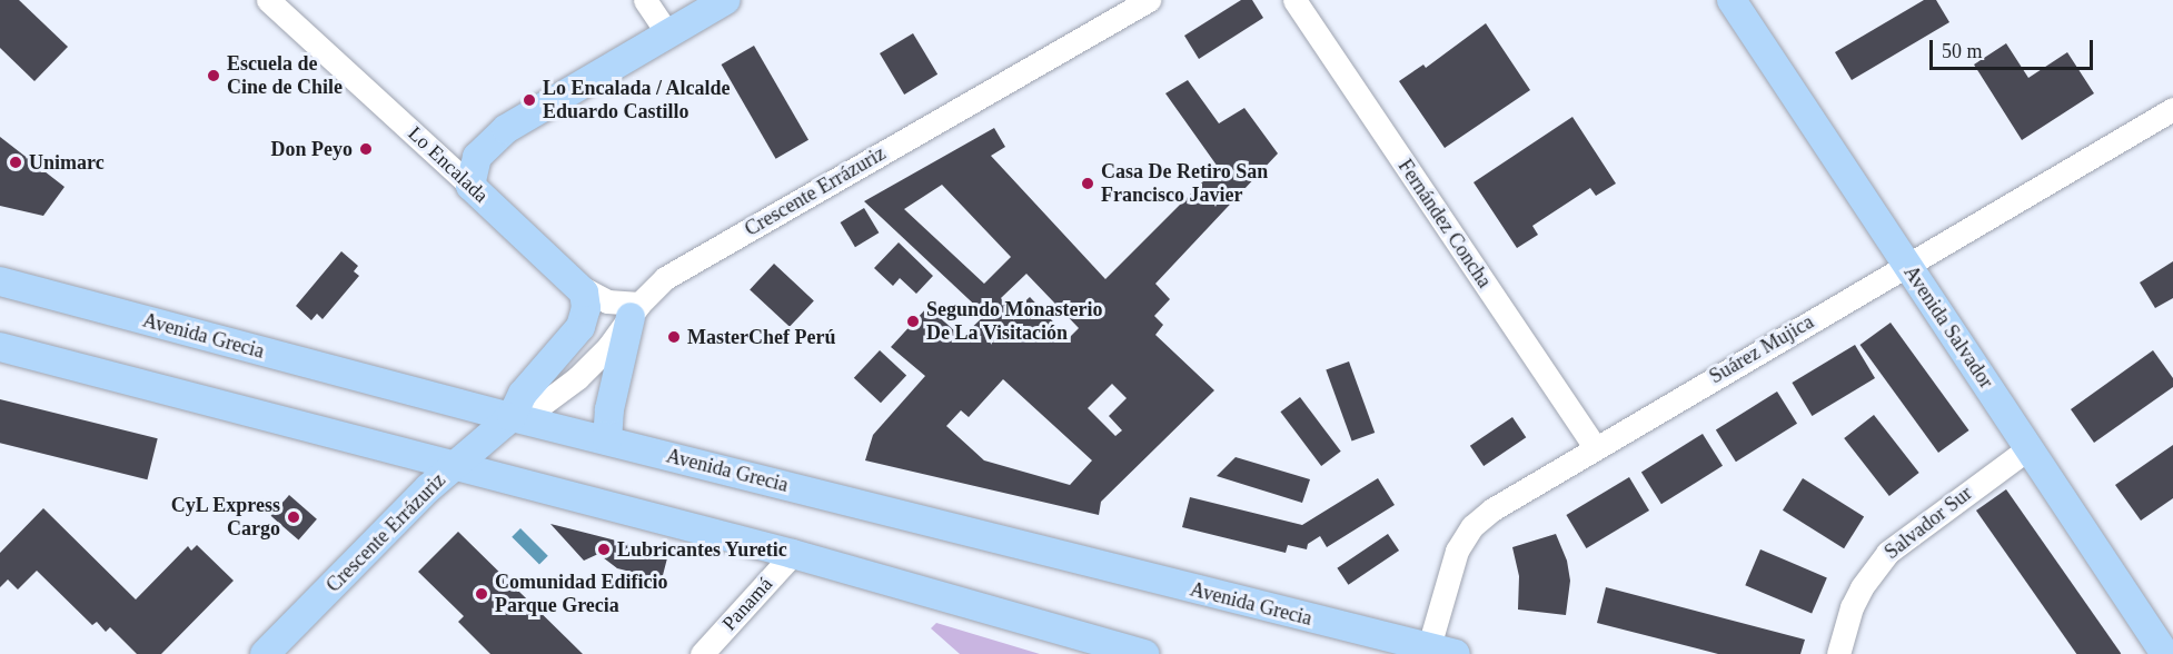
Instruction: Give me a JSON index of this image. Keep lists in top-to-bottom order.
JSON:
{
  "streets": {
    "main road": [
      "Lo Encalada",
      "Crescente Errázuriz",
      "Avenida Salvador",
      "Avenida Grecia"
    ],
    "street": [
      "Fernández Concha",
      "Suárez Mujica",
      "Salvador Sur",
      "Panamá"
    ]
  },
  "crossings": [
    ["Lo Encalada", "Crescente Errázuriz"],
    ["Crescente Errázuriz", "Avenida Grecia"],
    ["Fernández Concha", "Suárez Mujica"],
    ["Avenida Salvador", "Suárez Mujica"],
    ["Avenida Salvador", "Salvador Sur"],
    ["Avenida Grecia", "Suárez Mujica"]
  ],
  "places": [
    "Escuela de Cine de Chile",
    "Lo Encalada / Alcalde Eduardo Castillo",
    "Don Peyo",
    "Unimarc",
    "Casa De Retiro San Francisco Javier",
    "Segundo Monasterio De La Visitación",
    "MasterChef Perú",
    "CyL Express Cargo",
    "Lubricantes Yuretic",
    "Comunidad Edificio Parque Grecia"
  ],
  "scale_bar": "50 m"
}
